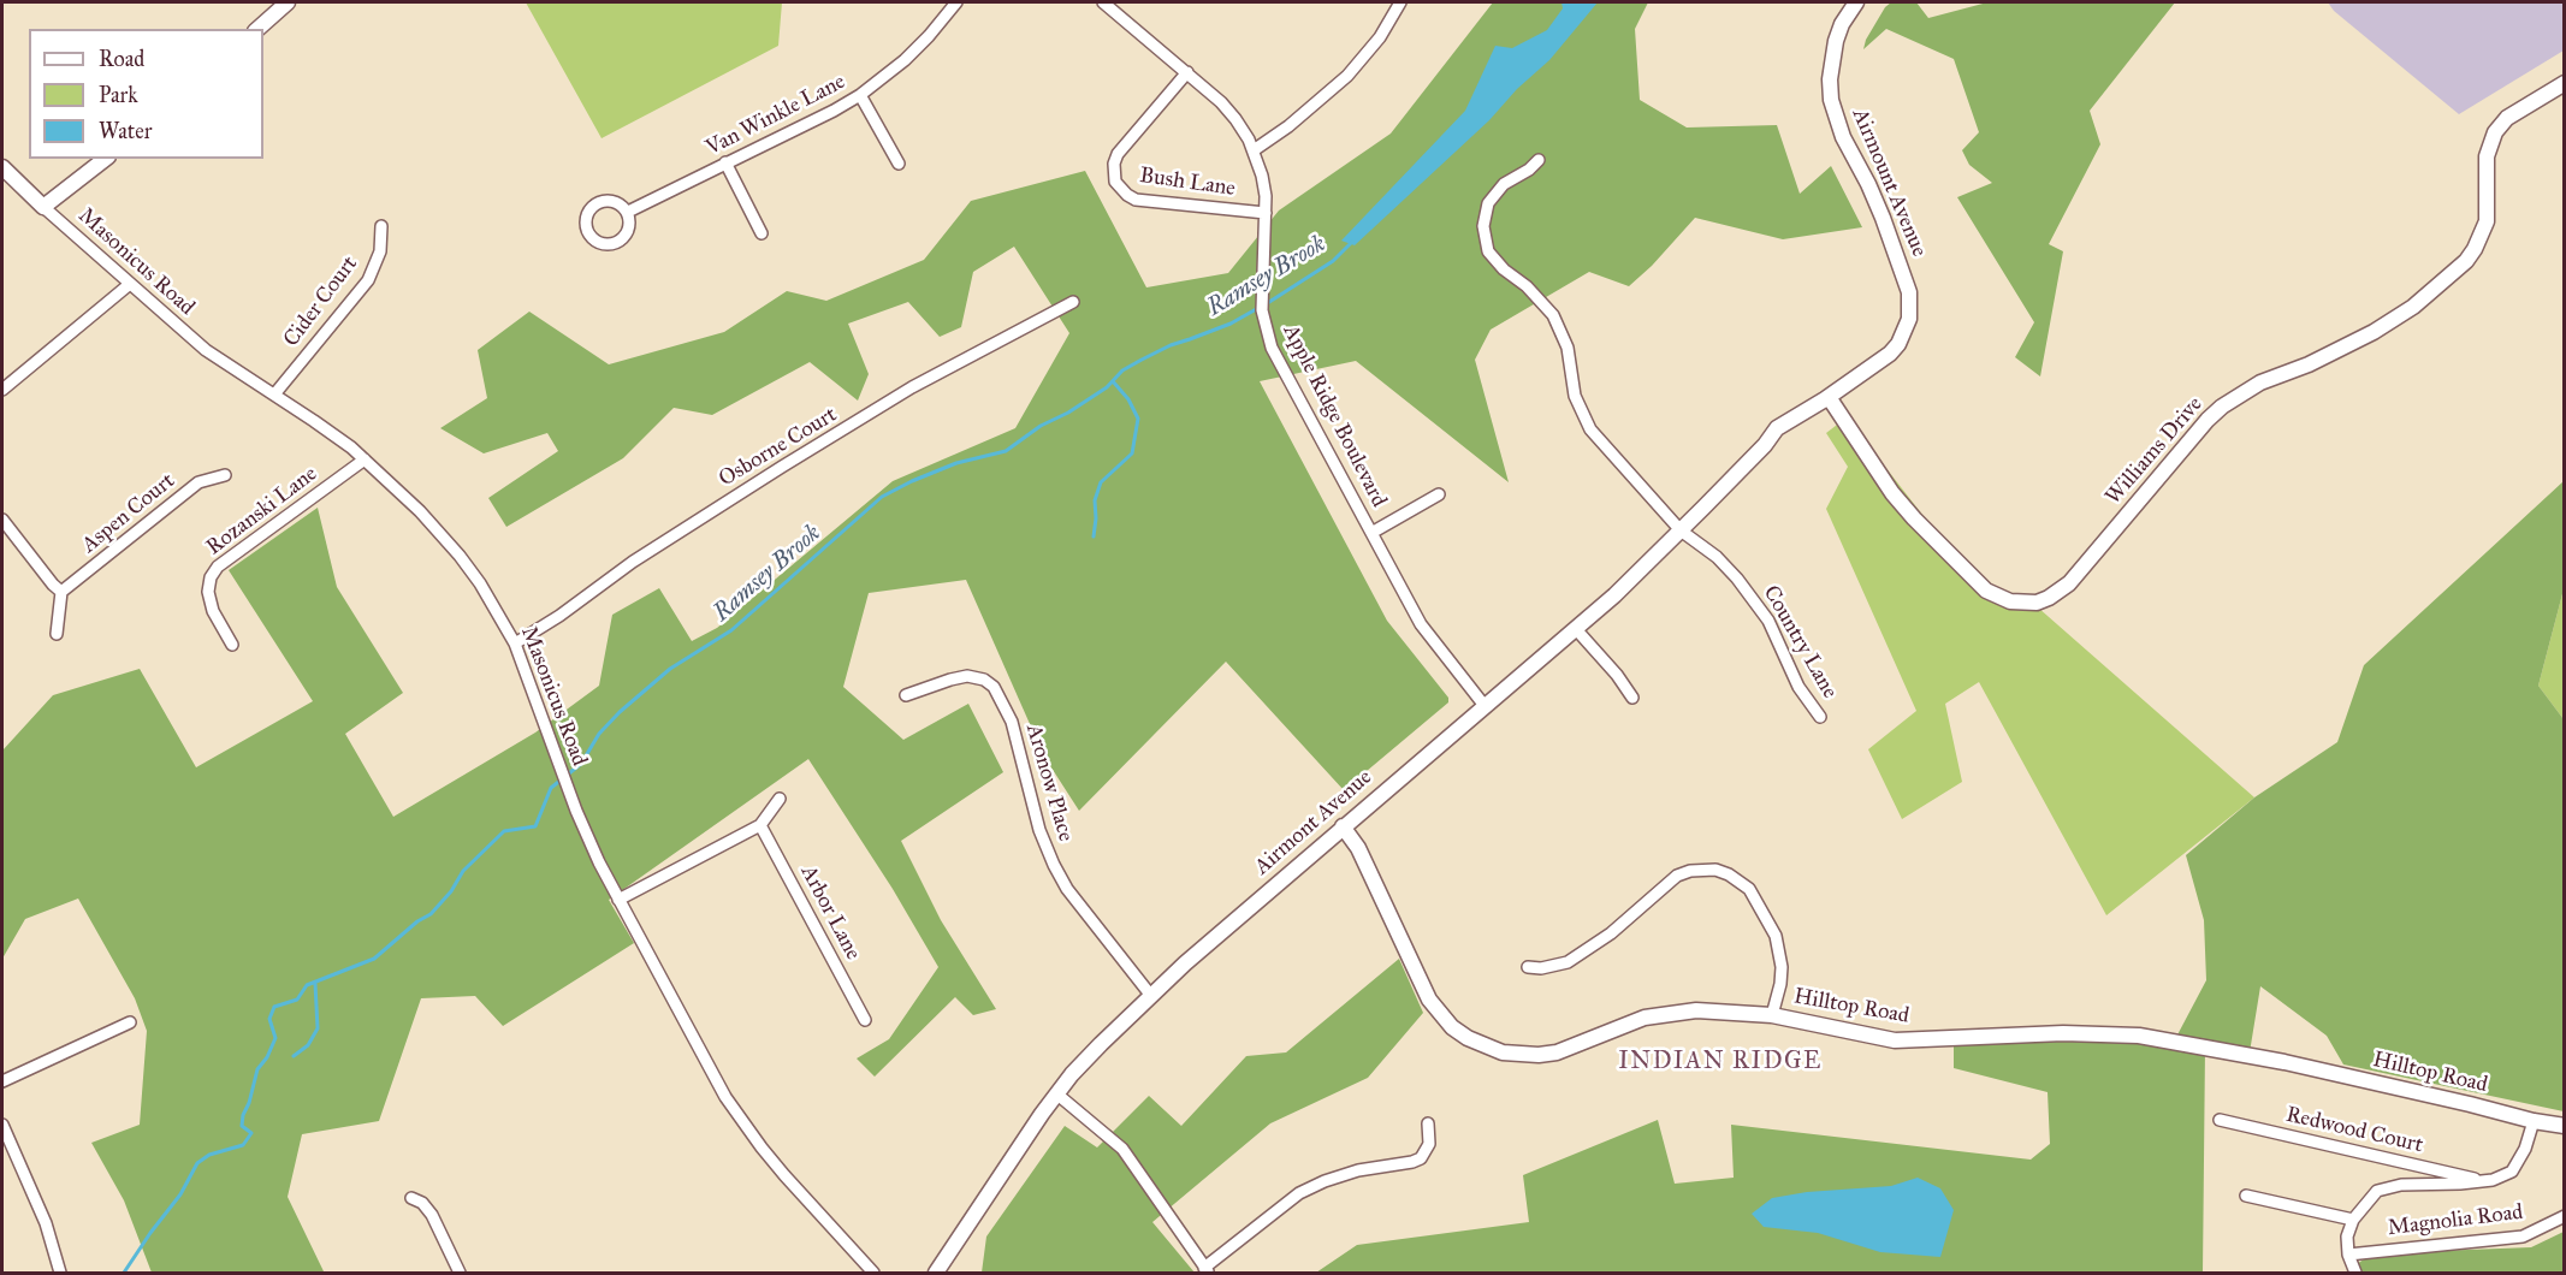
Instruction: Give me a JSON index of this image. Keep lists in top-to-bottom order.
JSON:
{
  "streets": {
    "street": [
      "Van Winkle Lane",
      "Bush Lane",
      "Airmount Avenue",
      "Masonicus Road",
      "Cider Court",
      "Apple Ridge Boulevard",
      "Osborne Court",
      "Williams Drive",
      "Rozanski Lane",
      "Aspen Court",
      "Country Lane",
      "Aronow Place",
      "Airmont Avenue",
      "Arbor Lane",
      "Hilltop Road",
      "Redwood Court",
      "Magnolia Road"
    ]
  },
  "crossings": [
    ["Bush Lane", "Apple Ridge Boulevard"],
    ["Airmount Avenue", "Williams Drive"],
    ["Airmount Avenue", "Airmont Avenue"],
    ["Masonicus Road", "Cider Court"],
    ["Masonicus Road", "Osborne Court"],
    ["Masonicus Road", "Rozanski Lane"],
    ["Apple Ridge Boulevard", "Airmont Avenue"],
    ["Country Lane", "Airmont Avenue"],
    ["Aronow Place", "Airmont Avenue"],
    ["Airmont Avenue", "Hilltop Road"]
  ],
  "districts": ["INDIAN RIDGE"],
  "water": ["Ramsey Brook"],
  "legend": ["Road", "Park", "Water"]
}
